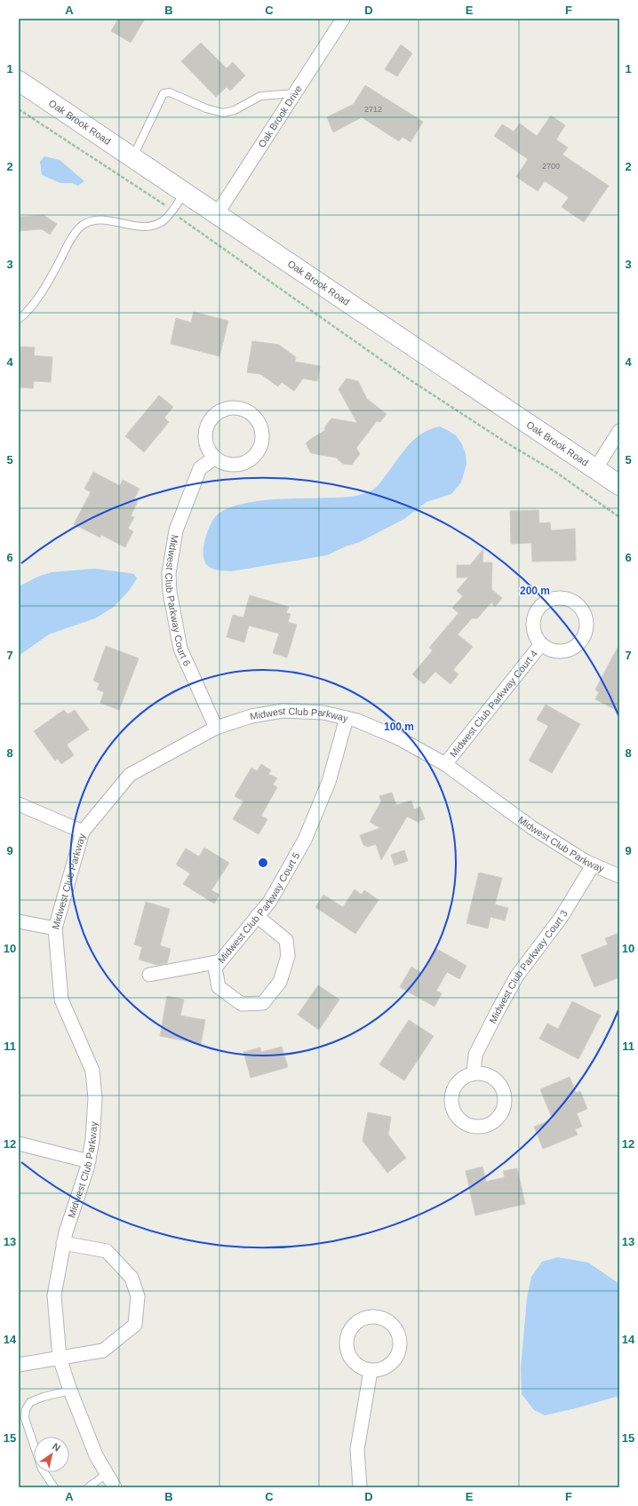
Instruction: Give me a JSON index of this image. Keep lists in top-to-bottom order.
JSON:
{
  "streets": {
    "main road": ["Oak Brook Road"],
    "street": [
      "Oak Brook Drive",
      "Midwest Club Parkway Court 6",
      "Midwest Club Parkway Court 4",
      "Midwest Club Parkway",
      "Midwest Club Parkway Court 5",
      "Midwest Club Parkway Court 3"
    ]
  },
  "crossings": [
    ["Oak Brook Drive", "Oak Brook Road"],
    ["Midwest Club Parkway Court 6", "Midwest Club Parkway"],
    ["Midwest Club Parkway Court 4", "Midwest Club Parkway"],
    ["Midwest Club Parkway", "Midwest Club Parkway Court 5"],
    ["Midwest Club Parkway", "Midwest Club Parkway Court 3"]
  ],
  "house_numbers": ["2712", "2700"],
  "north": "top right",
  "grid": {
    "columns": [
      "A",
      "B",
      "C",
      "D",
      "E",
      "F"
    ],
    "rows": [
      "1",
      "2",
      "3",
      "4",
      "5",
      "6",
      "7",
      "8",
      "9",
      "10",
      "11",
      "12",
      "13",
      "14",
      "15"
    ]
  },
  "rings": ["200 m", "100 m"]
}
